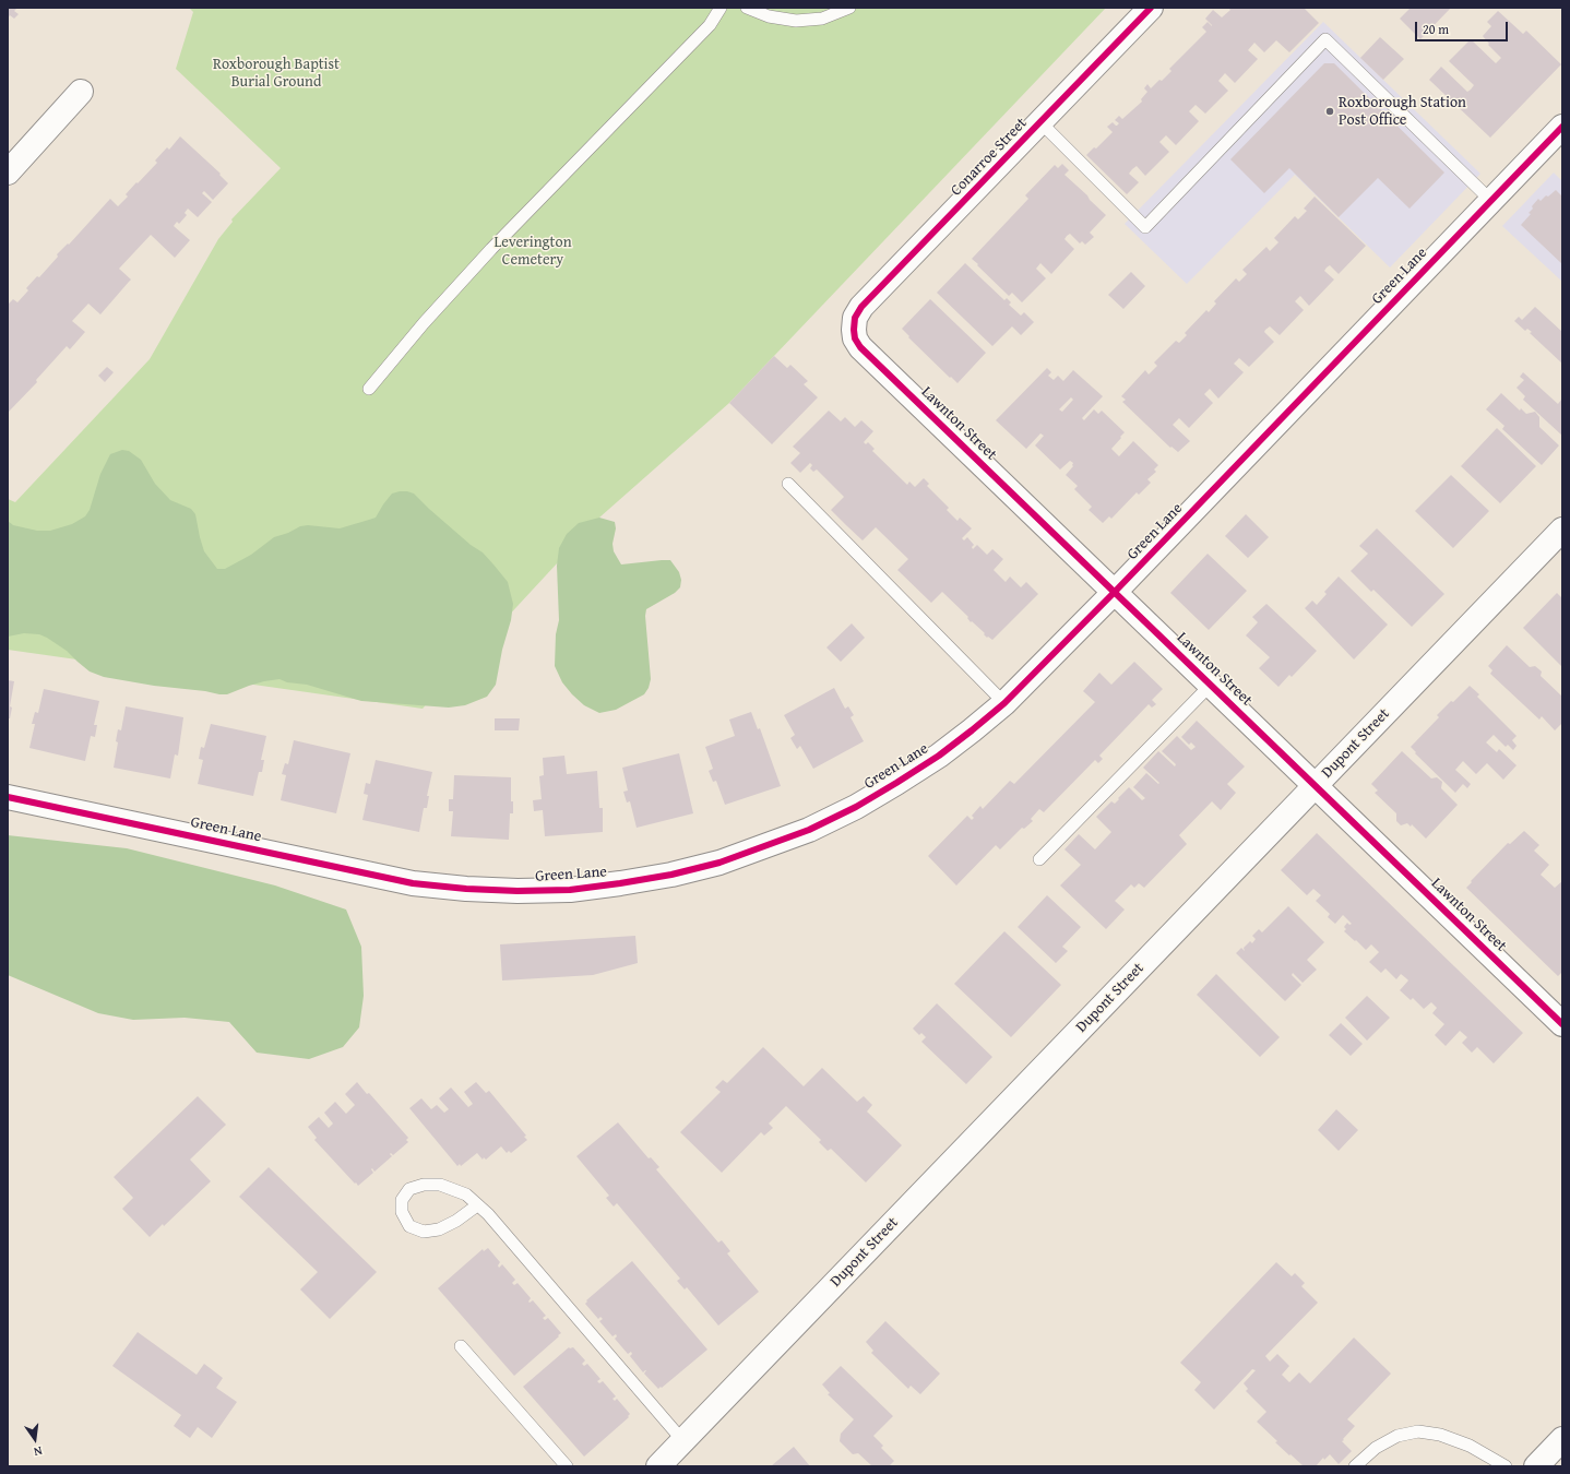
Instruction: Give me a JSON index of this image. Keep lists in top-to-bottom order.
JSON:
{
  "streets": {
    "street": [
      "Conarroe Street",
      "Green Lane",
      "Lawnton Street",
      "Dupont Street"
    ]
  },
  "crossings": [
    ["Conarroe Street", "Lawnton Street"],
    ["Green Lane", "Lawnton Street"],
    ["Lawnton Street", "Dupont Street"]
  ],
  "parks": ["Roxborough Baptist Burial Ground", "Leverington Cemetery"],
  "places": ["Roxborough Station Post Office"],
  "scale_bar": "20 m",
  "north": "bottom"
}
